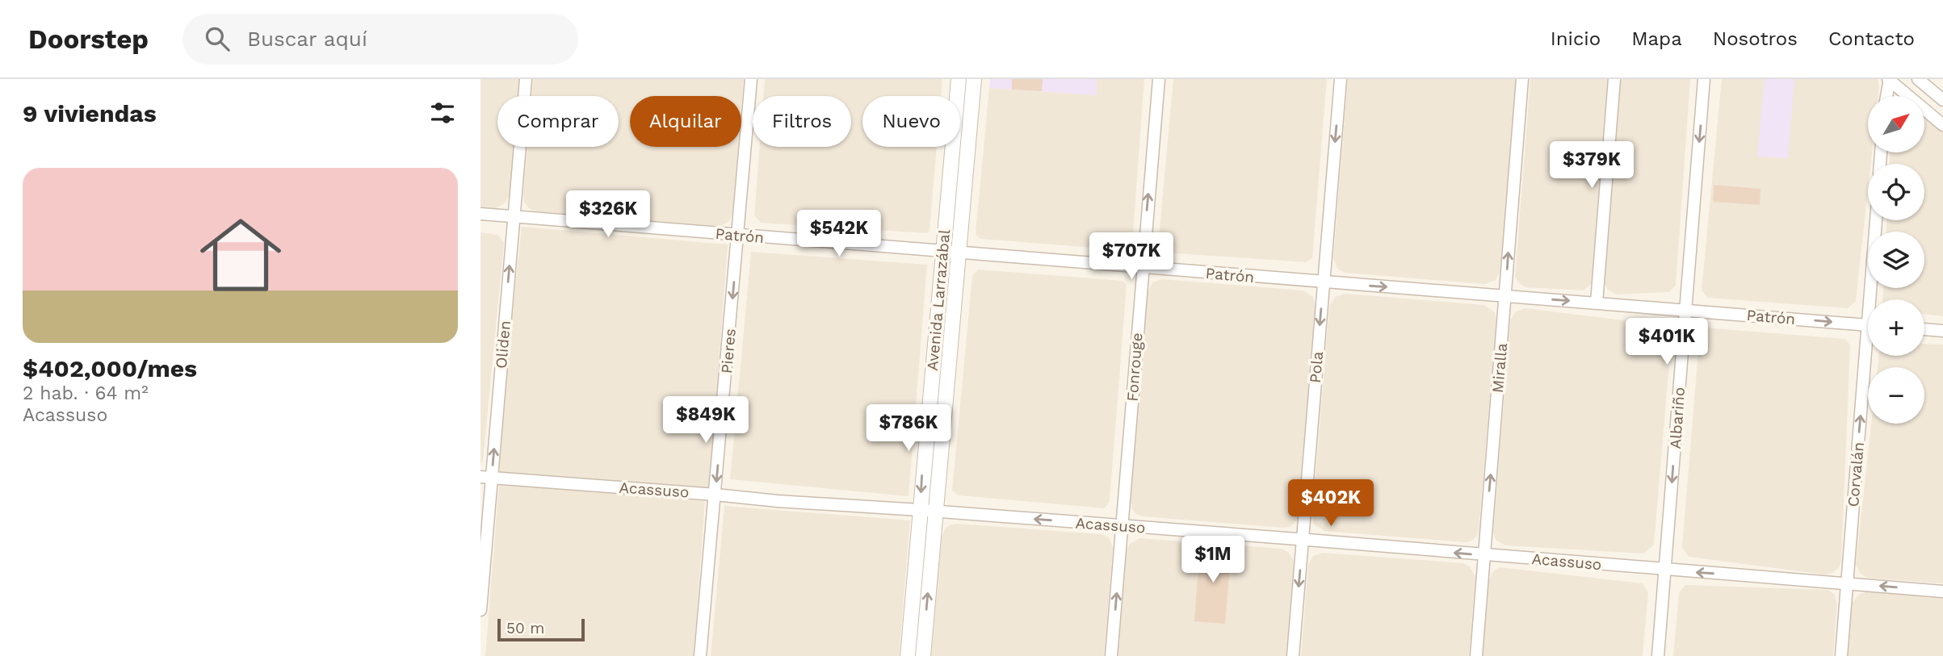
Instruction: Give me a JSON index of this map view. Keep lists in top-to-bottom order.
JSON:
{
  "streets": {
    "street": [
      "Patrón",
      "Avenida Larrazábal",
      "Oliden",
      "Pieres",
      "Fonrouge",
      "Pola",
      "Miralla",
      "Albariño",
      "Corvalán",
      "Acassuso"
    ]
  },
  "crossings": [
    ["Patrón", "Avenida Larrazábal"],
    ["Patrón", "Oliden"],
    ["Patrón", "Pieres"],
    ["Patrón", "Fonrouge"],
    ["Patrón", "Pola"],
    ["Patrón", "Miralla"],
    ["Patrón", "Albariño"],
    ["Avenida Larrazábal", "Acassuso"],
    ["Oliden", "Acassuso"],
    ["Pieres", "Acassuso"],
    ["Fonrouge", "Acassuso"],
    ["Pola", "Acassuso"],
    ["Miralla", "Acassuso"],
    ["Albariño", "Acassuso"],
    ["Corvalán", "Acassuso"]
  ],
  "one_way": [
    "Oliden",
    "Pieres",
    "Fonrouge",
    "Pola",
    "Corvalán",
    "Acassuso"
  ],
  "scale_bar": "50 m",
  "north": "top right",
  "page": {
    "header": "Doorstep",
    "search": "Buscar aquí",
    "nav": [
      "Inicio",
      "Mapa",
      "Nosotros",
      "Contacto"
    ],
    "heading": "9 viviendas",
    "map_buttons": ["+", "−"],
    "chip": [
      "Comprar",
      "Alquilar",
      "Filtros",
      "Nuevo"
    ],
    "price": [
      "$379K",
      "$326K",
      "$542K",
      "$707K",
      "$401K",
      "$849K",
      "$786K",
      "$402K",
      "$1M"
    ],
    "list": [
      {
        "name": "$402,000/mes",
        "note": "2 hab. · 64 m² · Acassuso"
      }
    ],
    "scale": "50 m"
  }
}
